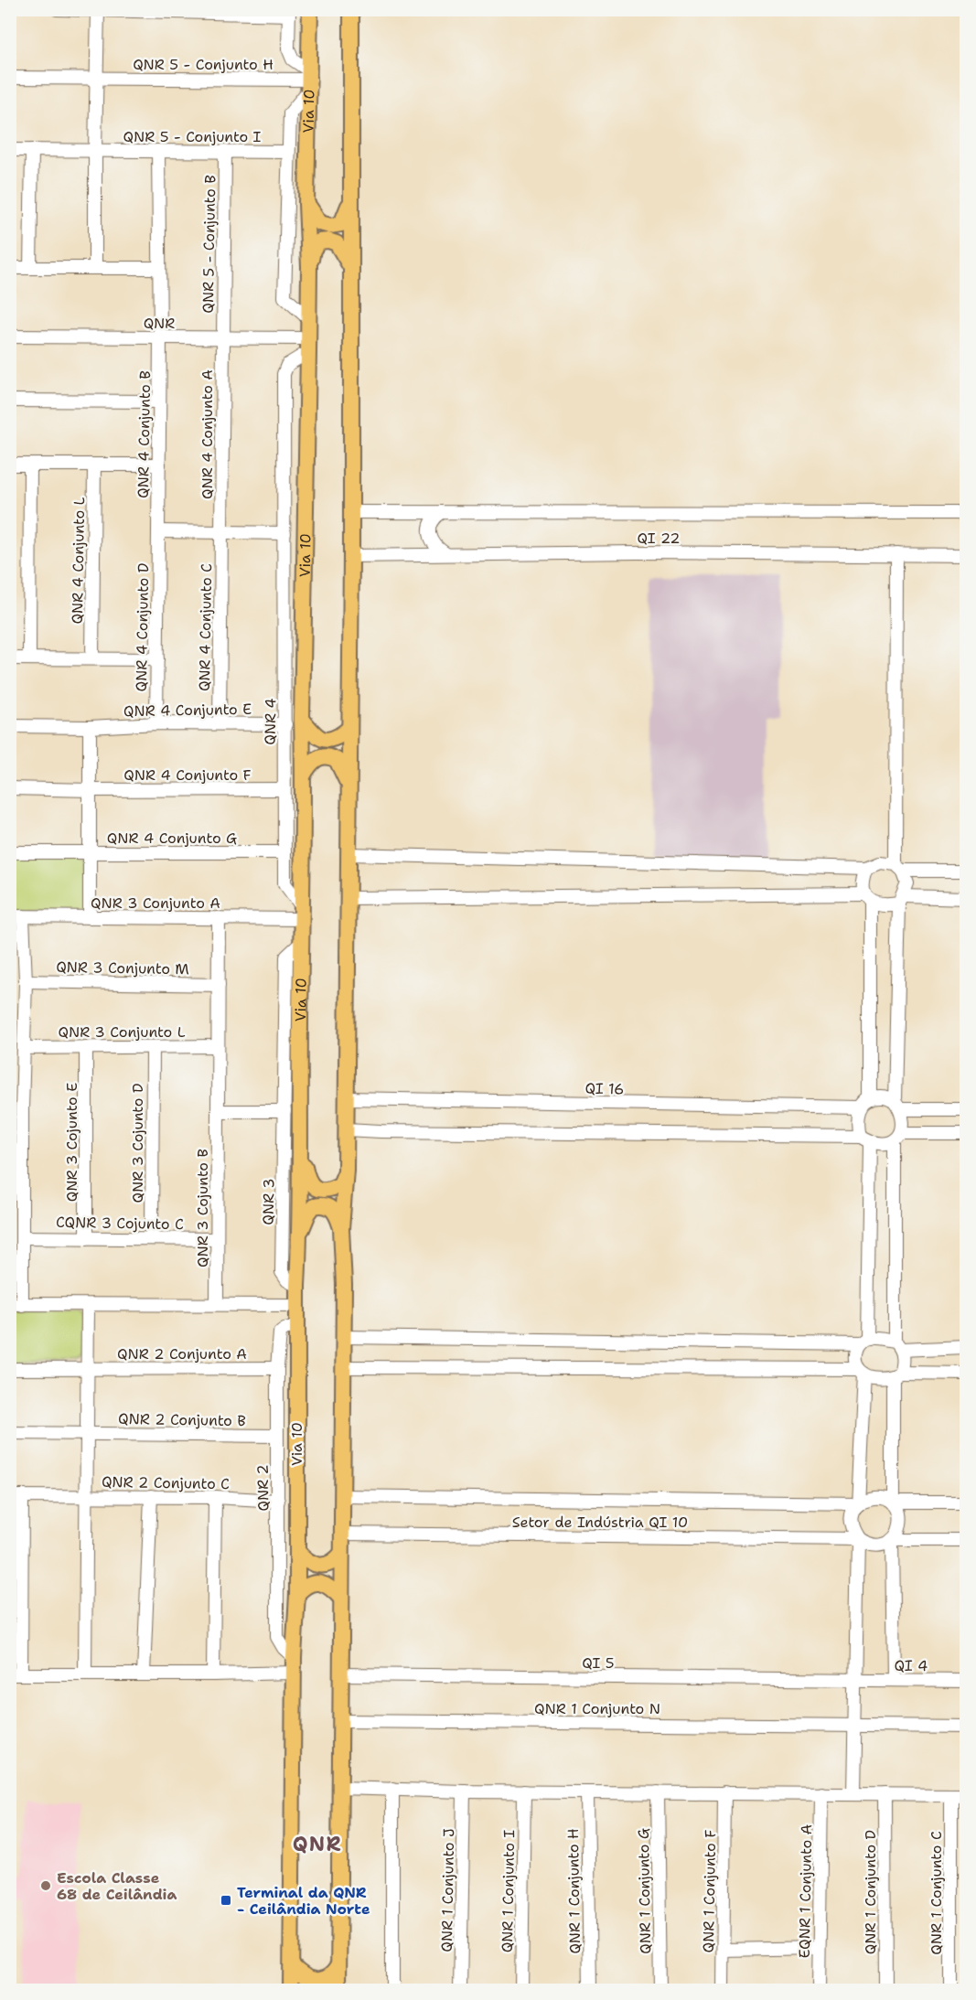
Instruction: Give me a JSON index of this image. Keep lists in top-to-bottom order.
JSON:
{
  "streets": {
    "main road": ["Via 10"],
    "street": [
      "QNR 5 - Conjunto H",
      "QNR 5 - Conjunto I",
      "QNR 5 - Conjunto B",
      "QNR",
      "QNR 4 Conjunto B",
      "QNR 4 Conjunto A",
      "QI 22",
      "QNR 4 Conjunto L",
      "QNR 4 Conjunto D",
      "QNR 4 Conjunto C",
      "QNR 4 Conjunto E",
      "QNR 4",
      "QNR 4 Conjunto F",
      "QNR 4 Conjunto G",
      "QNR 3 Conjunto A",
      "QNR 3 Conjunto M",
      "QNR 3 Conjunto L",
      "QI 16",
      "QNR 3 Cojunto E",
      "QNR 3 Cojunto D",
      "QNR 3",
      "QNR 3 Cojunto B",
      "CQNR 3 Cojunto C",
      "QNR 2 Conjunto A",
      "QNR 2 Conjunto B",
      "QNR 2 Conjunto C",
      "QNR 2",
      "Setor de Indústria QI 10",
      "QI 5",
      "QI 4",
      "QNR 1 Conjunto N",
      "QNR 1 Conjunto J",
      "QNR 1 Conjunto I",
      "QNR 1 Conjunto H",
      "QNR 1 Conjunto G",
      "QNR 1 Conjunto F",
      "EQNR 1 Conjunto A",
      "QNR 1 Conjunto D",
      "QNR 1 Conjunto C"
    ]
  },
  "crossings": [
    ["QNR 5 - Conjunto H", "Via 10"],
    ["Via 10", "QNR"],
    ["Via 10", "QNR 4"],
    ["Via 10", "QNR 3 Conjunto A"],
    ["Via 10", "QNR 3"],
    ["Via 10", "QNR 2"],
    ["QNR 5 - Conjunto I", "QNR 5 - Conjunto B"],
    ["QNR 5 - Conjunto I", "QNR 4 Conjunto B"],
    ["QNR 5 - Conjunto B", "QNR"],
    ["QNR 5 - Conjunto B", "QNR 4 Conjunto A"],
    ["QNR", "QNR 4 Conjunto B"],
    ["QNR", "QNR 4 Conjunto A"],
    ["QNR", "QNR 4"],
    ["QNR 4 Conjunto B", "QNR 4 Conjunto D"],
    ["QNR 4 Conjunto A", "QNR 4 Conjunto C"],
    ["QNR 4 Conjunto D", "QNR 4 Conjunto E"],
    ["QNR 4 Conjunto C", "QNR 4 Conjunto E"],
    ["QNR 4 Conjunto E", "QNR 4"],
    ["QNR 4", "QNR 4 Conjunto F"],
    ["QNR 4", "QNR 4 Conjunto G"],
    ["QNR 4", "QNR 3 Conjunto A"],
    ["QNR 4 Conjunto G", "QNR 3 Conjunto A"],
    ["QNR 3 Conjunto L", "QNR 3 Cojunto E"],
    ["QNR 3 Conjunto L", "QNR 3 Cojunto D"],
    ["QNR 3 Cojunto E", "CQNR 3 Cojunto C"],
    ["QNR 3 Cojunto D", "CQNR 3 Cojunto C"],
    ["QNR 3 Cojunto B", "CQNR 3 Cojunto C"],
    ["QNR 2 Conjunto A", "QNR 2"],
    ["QNR 2 Conjunto B", "QNR 2"],
    ["QNR 2 Conjunto C", "QNR 2"],
    ["QI 5", "QI 4"]
  ],
  "districts": ["QNR"],
  "places": {
    "other": ["Escola Classe 68 de Ceilândia"],
    "transit": ["Terminal da QNR - Ceilândia Norte"]
  }
}
